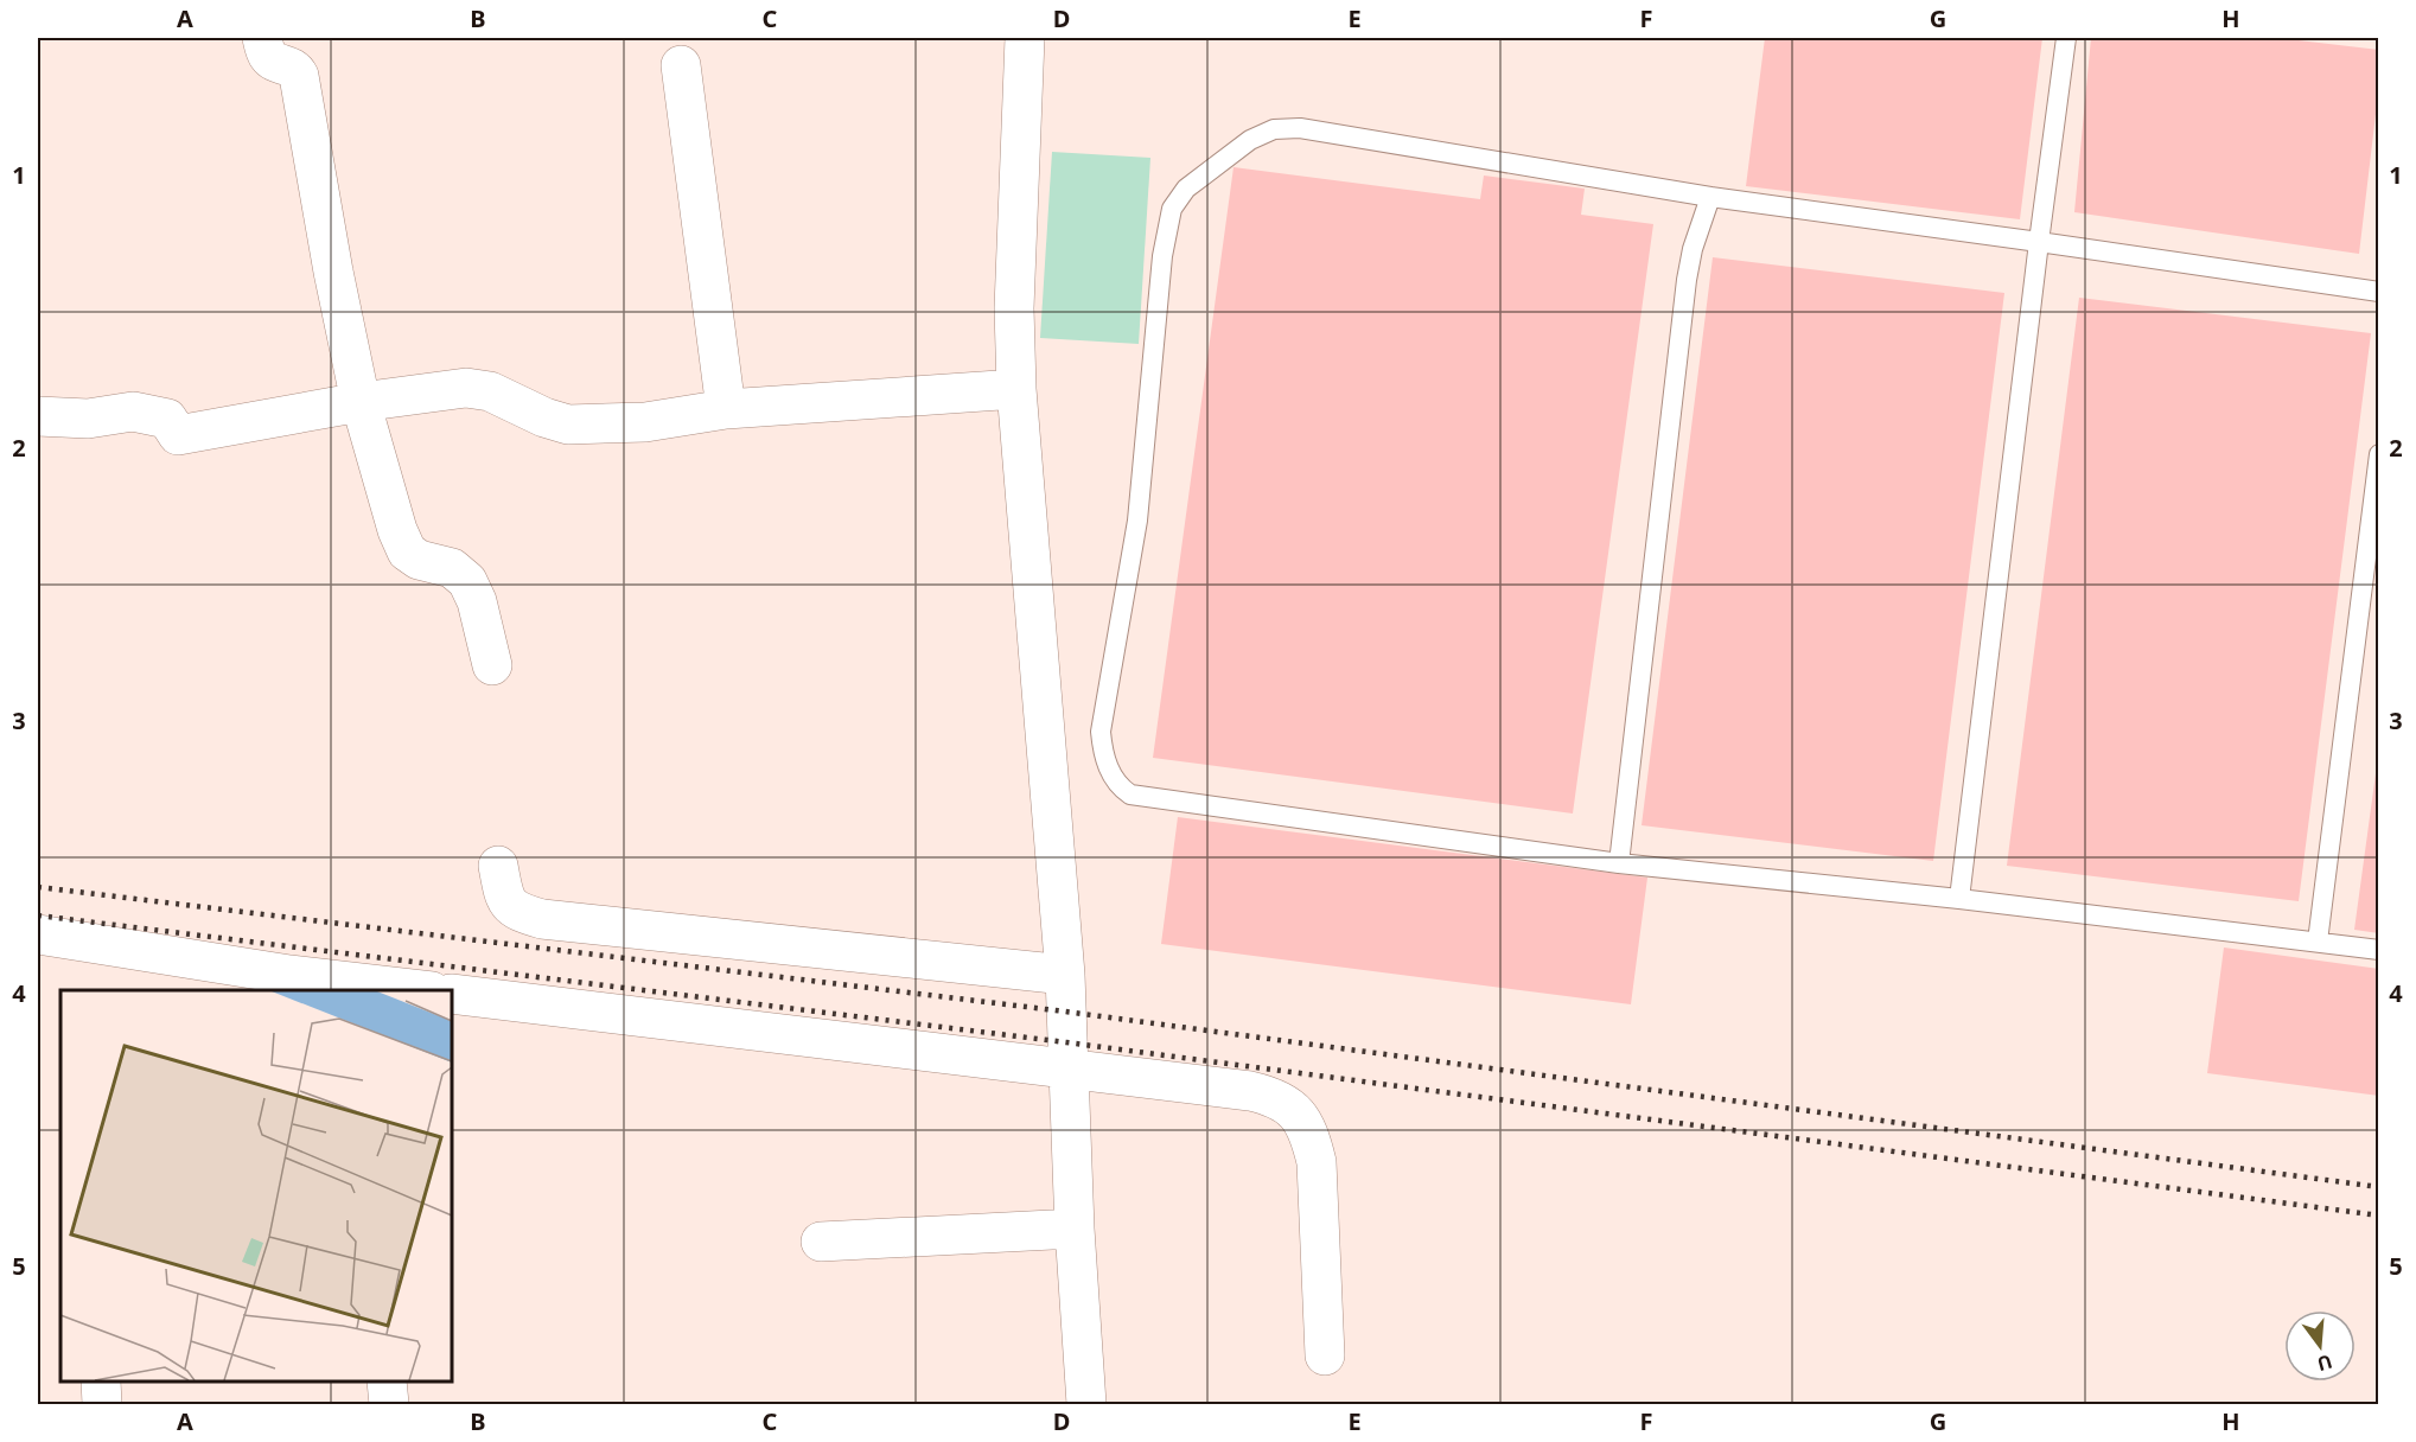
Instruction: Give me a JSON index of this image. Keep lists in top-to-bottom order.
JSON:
{
  "north": "bottom",
  "grid": {
    "columns": [
      "A",
      "B",
      "C",
      "D",
      "E",
      "F",
      "G",
      "H"
    ],
    "rows": [
      "1",
      "2",
      "3",
      "4",
      "5"
    ]
  }
}
